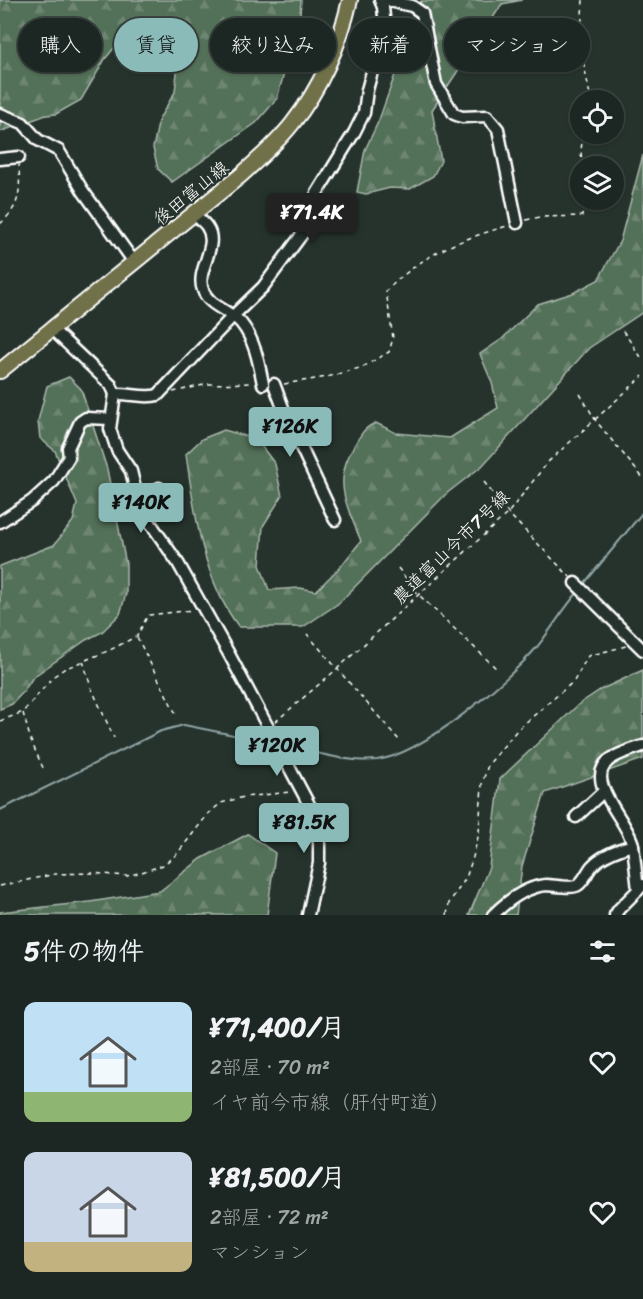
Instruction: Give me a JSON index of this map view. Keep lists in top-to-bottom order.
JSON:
{
  "streets": {
    "main road": ["後田富山線"],
    "path": ["農道富山今市7号線"]
  },
  "page": {
    "chip": [
      "購入",
      "賃貸",
      "絞り込み",
      "新着",
      "マンション"
    ],
    "price": [
      "¥71.4K",
      "¥126K",
      "¥140K",
      "¥120K",
      "¥81.5K"
    ],
    "heading": "5件の物件",
    "list": [
      {
        "name": "¥71,400/月",
        "note": "2部屋 · 70 m² · イヤ前今市線（肝付町道）"
      },
      {
        "name": "¥81,500/月",
        "note": "2部屋 · 72 m² · マンション"
      }
    ]
  }
}
